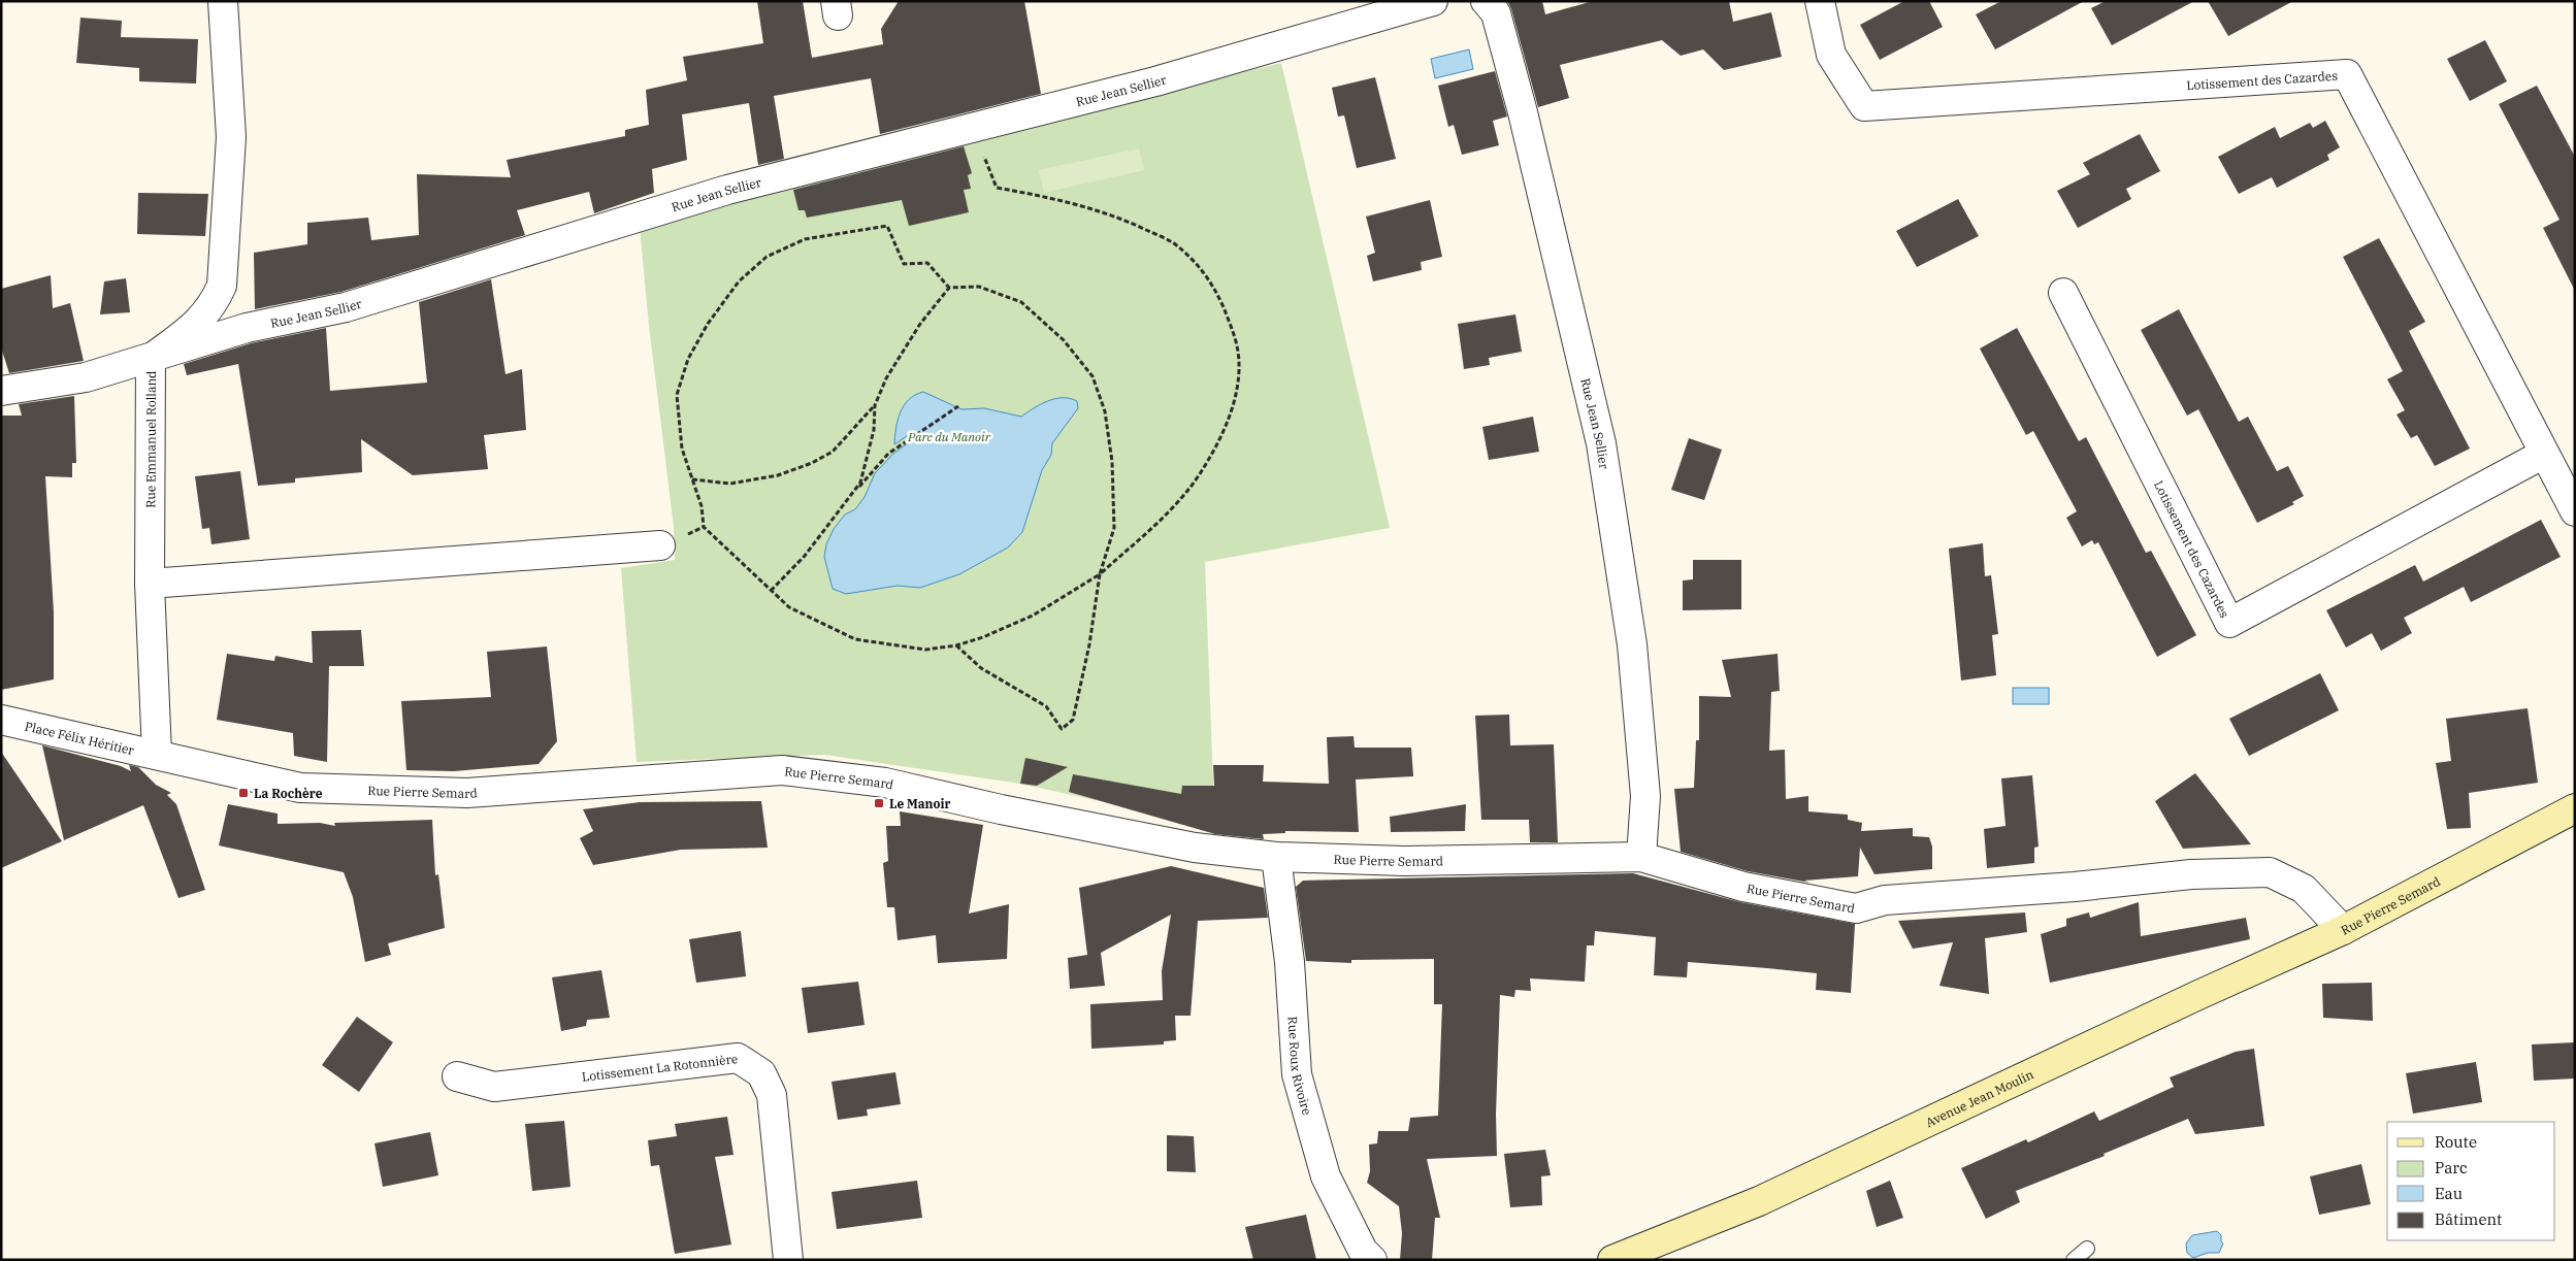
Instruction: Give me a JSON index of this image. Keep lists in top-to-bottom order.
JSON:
{
  "streets": {
    "main road": ["Rue Pierre Semard", "Avenue Jean Moulin"],
    "street": [
      "Lotissement des Cazardes",
      "Rue Jean Sellier",
      "Rue Emmanuel Rolland",
      "Place Félix Héritier",
      "Rue Roux Rivoire",
      "Lotissement La Rotonnière"
    ]
  },
  "crossings": [
    ["Rue Jean Sellier", "Rue Emmanuel Rolland"],
    ["Rue Jean Sellier", "Rue Pierre Semard"],
    ["Rue Emmanuel Rolland", "Place Félix Héritier"],
    ["Rue Emmanuel Rolland", "Rue Pierre Semard"],
    ["Place Félix Héritier", "Rue Pierre Semard"],
    ["Rue Pierre Semard", "Rue Roux Rivoire"],
    ["Rue Pierre Semard", "Avenue Jean Moulin"]
  ],
  "parks": ["Parc du Manoir"],
  "places": {
    "transit": ["La Rochère", "Le Manoir"]
  },
  "legend": [
    "Route",
    "Parc",
    "Eau",
    "Bâtiment"
  ]
}
